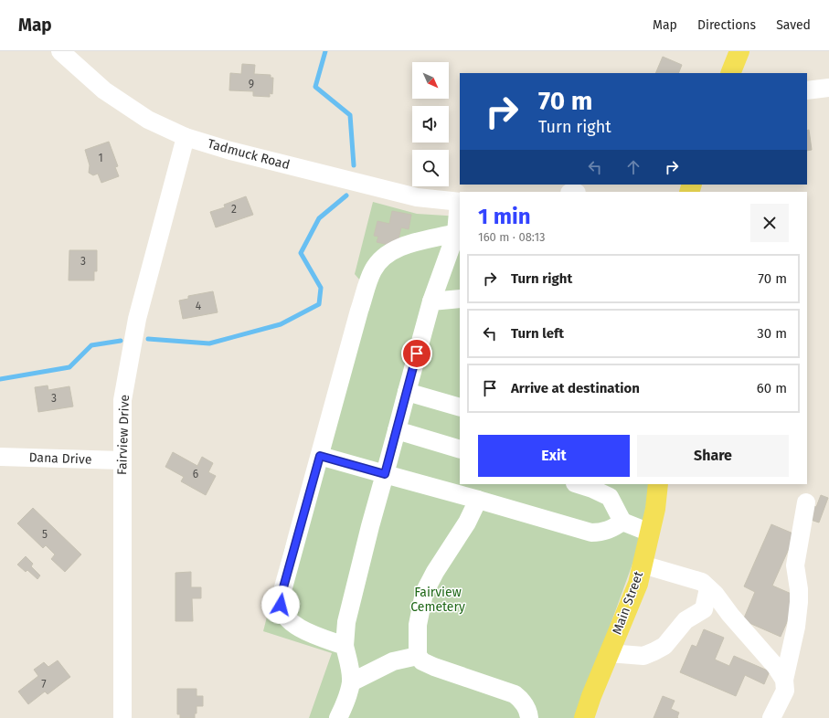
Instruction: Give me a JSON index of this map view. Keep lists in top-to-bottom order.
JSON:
{
  "streets": {
    "main road": ["Main Street"],
    "street": ["Tadmuck Road", "Fairview Drive", "Dana Drive"]
  },
  "crossings": [
    ["Tadmuck Road", "Fairview Drive"],
    ["Fairview Drive", "Dana Drive"]
  ],
  "parks": ["Fairview Cemetery"],
  "house_numbers": [
    "9",
    "1",
    "2",
    "3",
    "4",
    "3",
    "6",
    "5",
    "7"
  ],
  "north": "bottom right",
  "page": {
    "header": "Map",
    "nav": ["Map", "Directions", "Saved"],
    "turn": ["70 m", "Turn right"],
    "heading": ["1 min", "160 m · 08:13"],
    "list": [
      {
        "name": "Turn right",
        "value": "70 m"
      },
      {
        "name": "Turn left",
        "value": "30 m"
      },
      {
        "name": "Arrive at destination",
        "value": "60 m"
      }
    ],
    "buttons": ["Exit", "Share"]
  }
}
